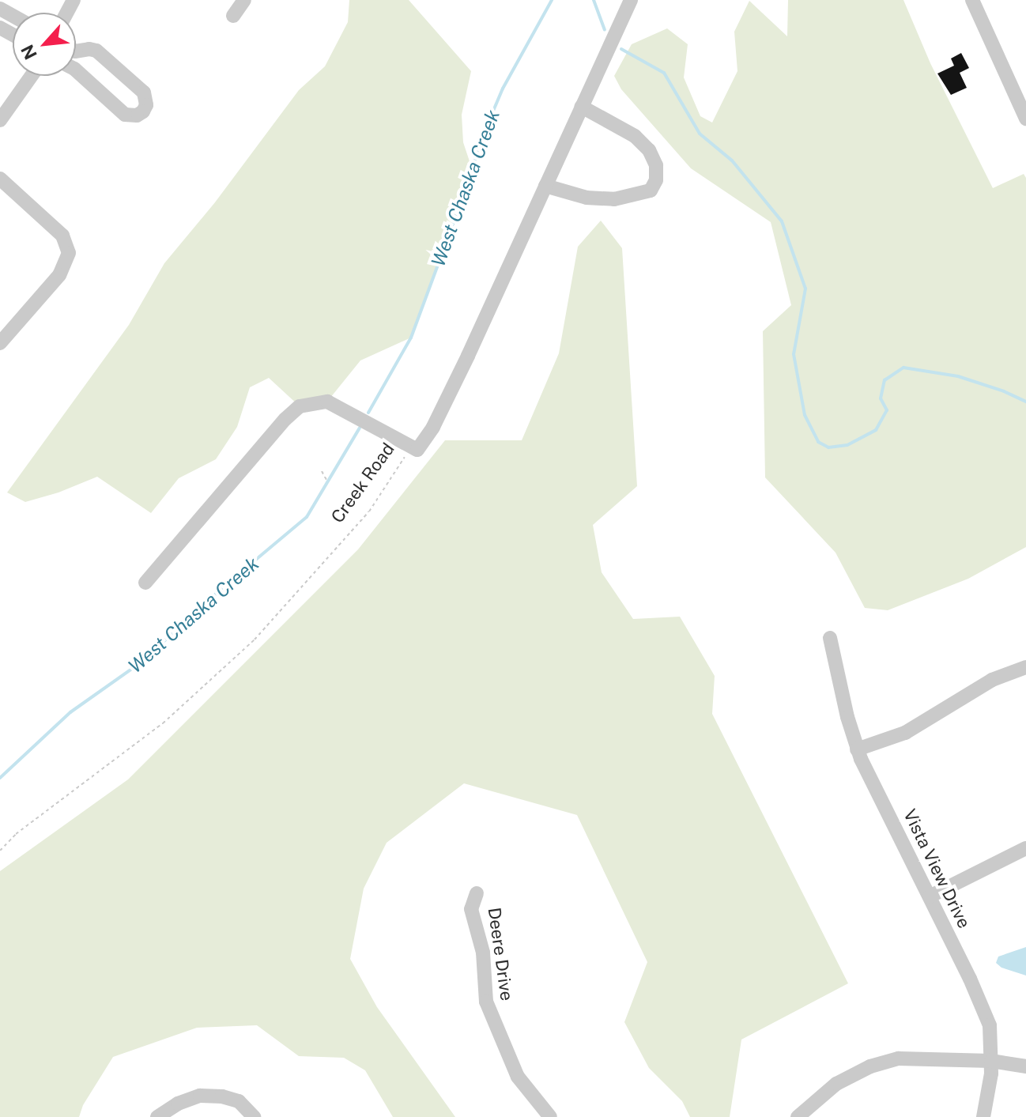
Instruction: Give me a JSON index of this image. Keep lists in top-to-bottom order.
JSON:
{
  "streets": {
    "street": ["Creek Road", "Vista View Drive", "Deere Drive"]
  },
  "water": ["West Chaska Creek"],
  "north": "bottom left"
}
